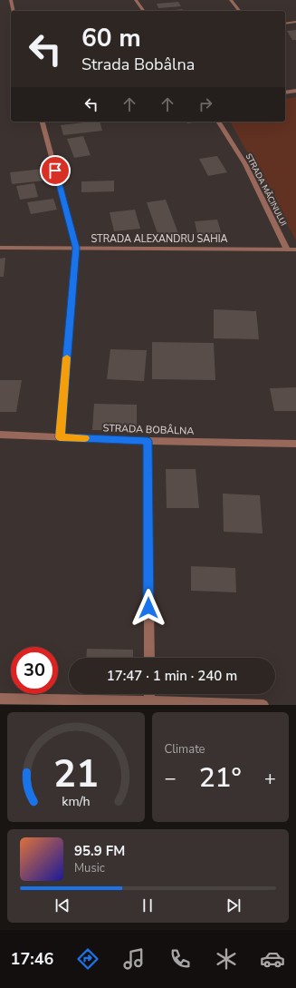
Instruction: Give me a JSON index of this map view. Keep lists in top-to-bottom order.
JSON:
{
  "streets": {
    "street": ["STRADA MĂCINULUI", "STRADA ALEXANDRU SAHIA", "STRADA BOBÂLNA"]
  },
  "crossings": [
    ["STRADA MĂCINULUI", "STRADA ALEXANDRU SAHIA"]
  ],
  "page": {
    "turn": ["60 m", "Strada Bobâlna"],
    "limit": "30",
    "trip": "17:47 · 1 min · 240 m",
    "tile": "Climate",
    "heat": ["−", "21°", "+"],
    "song": ["95.9 FM", "Music"],
    "tabs": "17:46",
    "gauge": ["21", "km/h"]
  }
}
